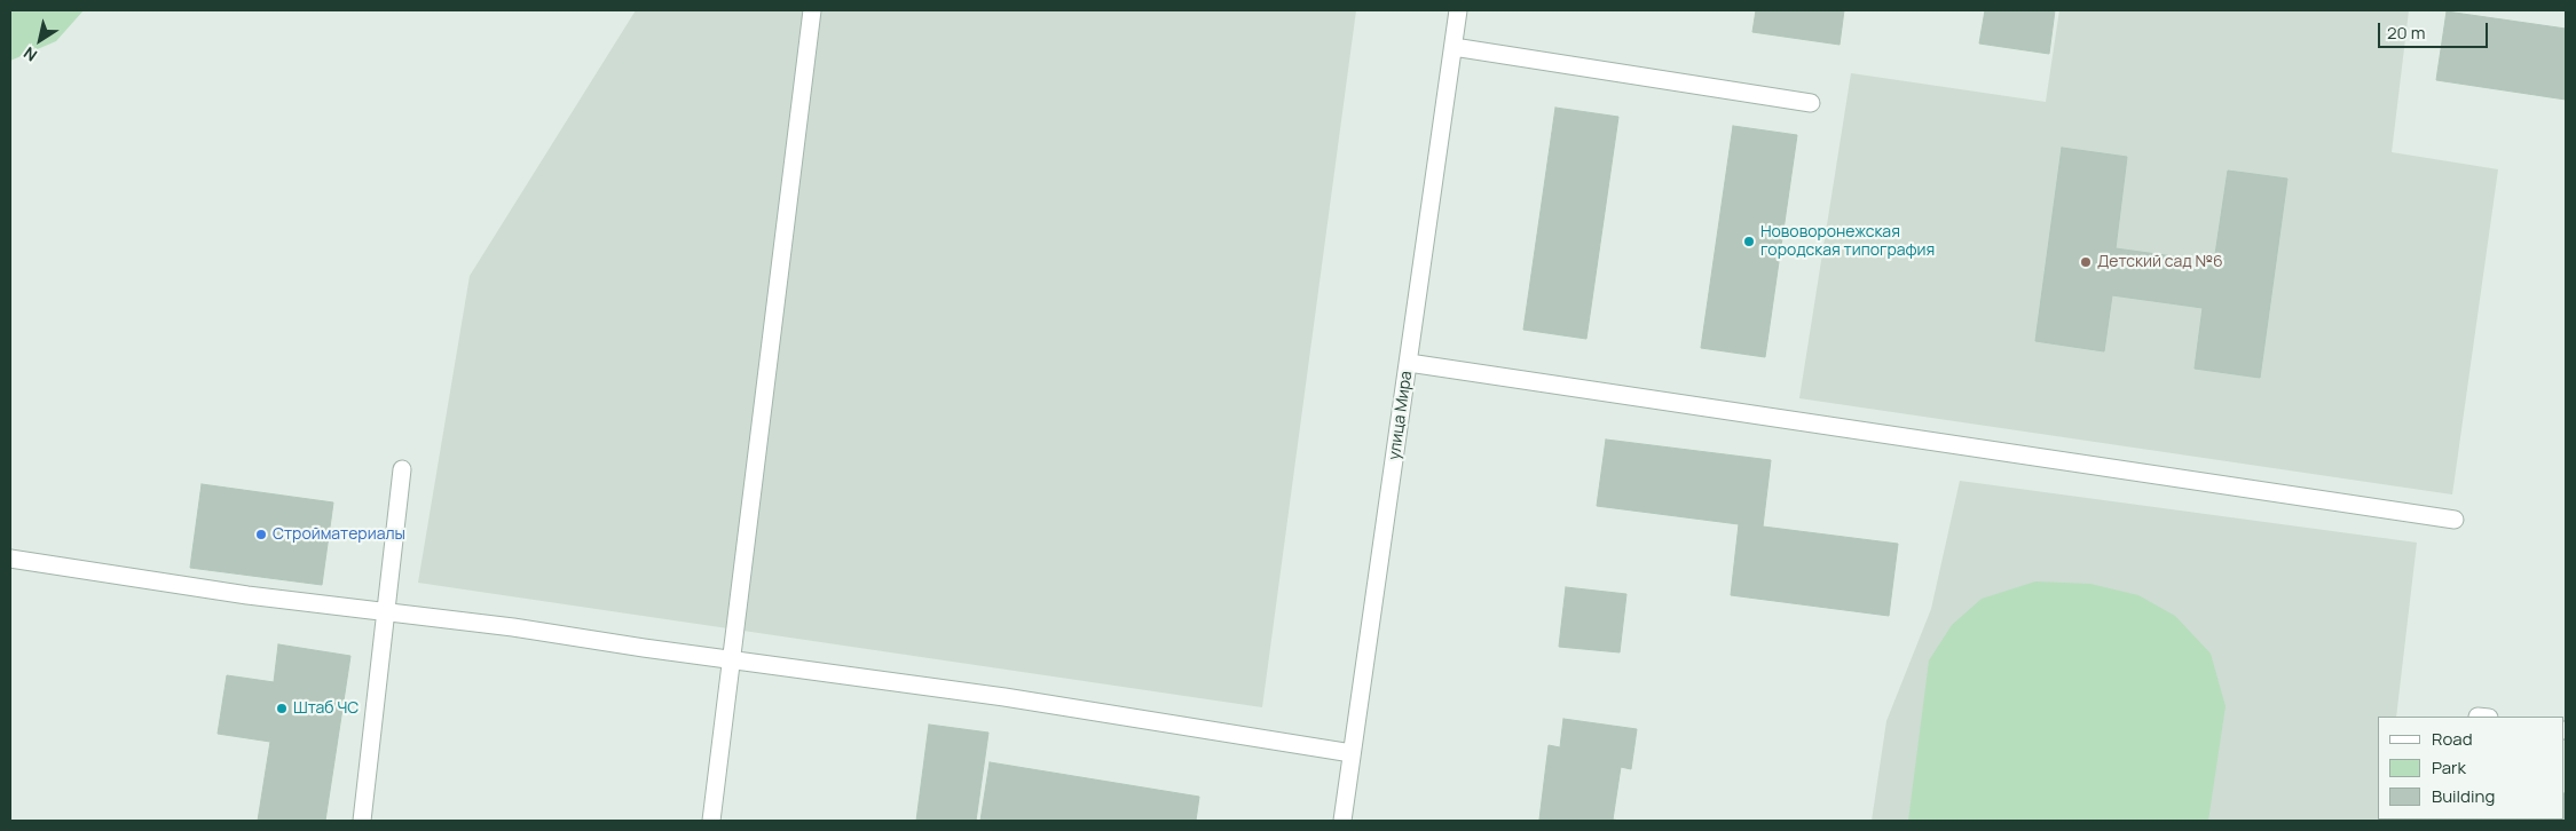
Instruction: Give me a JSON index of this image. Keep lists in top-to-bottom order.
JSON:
{
  "streets": {
    "street": ["улица Мира"]
  },
  "places": [
    "Нововоронежская городская типография",
    "Детский сад №6",
    "Стройматериалы",
    "Штаб ЧС"
  ],
  "legend": ["Road", "Park", "Building"],
  "scale_bar": "20 m",
  "north": "bottom left"
}
